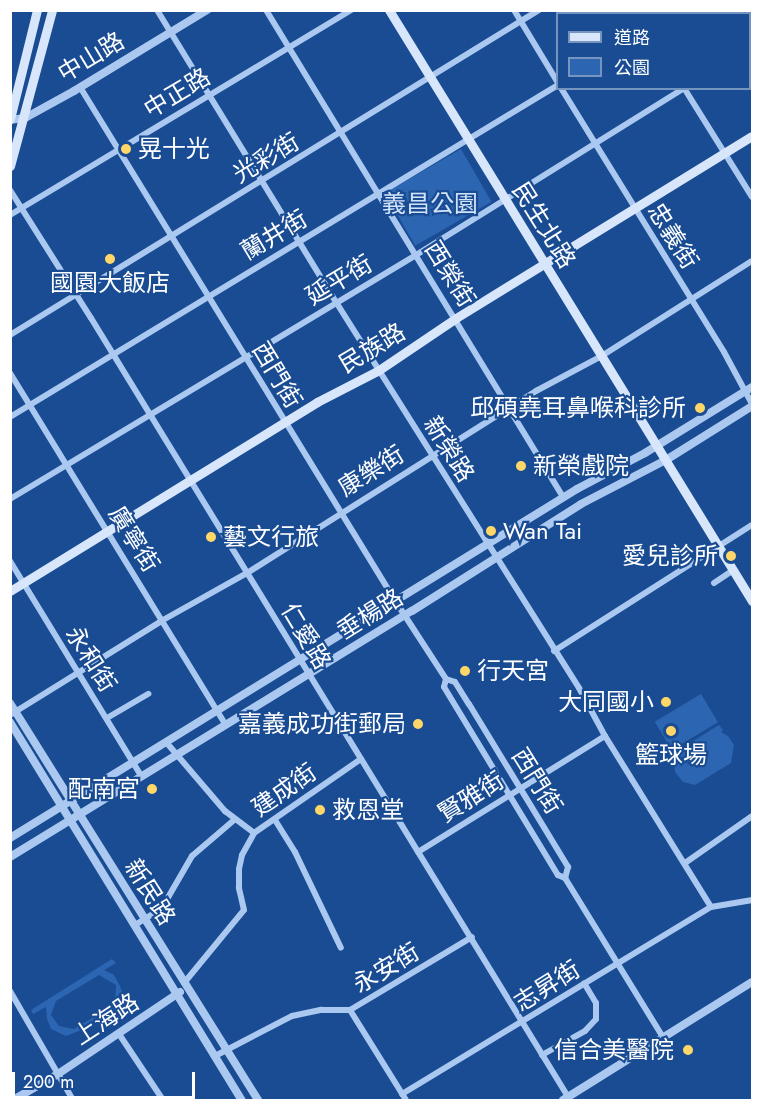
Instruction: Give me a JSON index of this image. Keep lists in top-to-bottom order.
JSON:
{
  "streets": {
    "main road": ["民生北路", "民族路"],
    "street": [
      "中山路",
      "中正路",
      "光彩街",
      "蘭井街",
      "忠義街",
      "西榮街",
      "延平街",
      "西門街",
      "新榮路",
      "康樂街",
      "廣寧街",
      "垂楊路",
      "仁愛路",
      "永和街",
      "建成街",
      "賢雅街",
      "新民路",
      "永安街",
      "志昇街",
      "上海路"
    ]
  },
  "crossings": [
    ["中山路", "西門街"],
    ["中山路", "新榮路"],
    ["中正路", "西榮街"],
    ["中正路", "西門街"],
    ["中正路", "新榮路"],
    ["中正路", "仁愛路"],
    ["光彩街", "民生北路"],
    ["光彩街", "西榮街"],
    ["光彩街", "西門街"],
    ["光彩街", "新榮路"],
    ["光彩街", "仁愛路"],
    ["民生北路", "蘭井街"],
    ["民生北路", "延平街"],
    ["民生北路", "民族路"],
    ["民生北路", "康樂街"],
    ["民生北路", "垂楊路"],
    ["蘭井街", "西榮街"],
    ["蘭井街", "西門街"],
    ["蘭井街", "新榮路"],
    ["蘭井街", "廣寧街"],
    ["蘭井街", "仁愛路"],
    ["忠義街", "延平街"],
    ["忠義街", "民族路"],
    ["忠義街", "康樂街"],
    ["忠義街", "垂楊路"],
    ["西榮街", "延平街"],
    ["西榮街", "民族路"],
    ["西榮街", "康樂街"],
    ["西榮街", "垂楊路"],
    ["延平街", "西門街"],
    ["延平街", "新榮路"],
    ["延平街", "廣寧街"],
    ["延平街", "仁愛路"],
    ["民族路", "西門街"],
    ["民族路", "新榮路"],
    ["民族路", "廣寧街"],
    ["民族路", "仁愛路"],
    ["民族路", "永和街"],
    ["西門街", "康樂街"],
    ["西門街", "垂楊路"],
    ["西門街", "賢雅街"],
    ["西門街", "志昇街"],
    ["新榮路", "康樂街"],
    ["新榮路", "垂楊路"],
    ["新榮路", "賢雅街"],
    ["新榮路", "志昇街"],
    ["康樂街", "廣寧街"],
    ["康樂街", "仁愛路"],
    ["康樂街", "永和街"],
    ["康樂街", "新民路"],
    ["廣寧街", "垂楊路"],
    ["垂楊路", "仁愛路"],
    ["垂楊路", "永和街"],
    ["垂楊路", "新民路"],
    ["仁愛路", "建成街"],
    ["仁愛路", "賢雅街"],
    ["仁愛路", "永安街"],
    ["仁愛路", "志昇街"],
    ["建成街", "新民路"],
    ["新民路", "永安街"],
    ["新民路", "上海路"]
  ],
  "parks": ["義昌公園"],
  "places": [
    "晃十光",
    "國園大飯店",
    "邱碩堯耳鼻喉科診所",
    "新榮戲院",
    "Wan Tai",
    "藝文行旅",
    "愛兒診所",
    "行天宮",
    "大同國小",
    "嘉義成功街郵局",
    "籃球場",
    "配南宮",
    "救恩堂",
    "信合美醫院"
  ],
  "legend": ["道路", "公園"],
  "scale_bar": "200 m"
}
